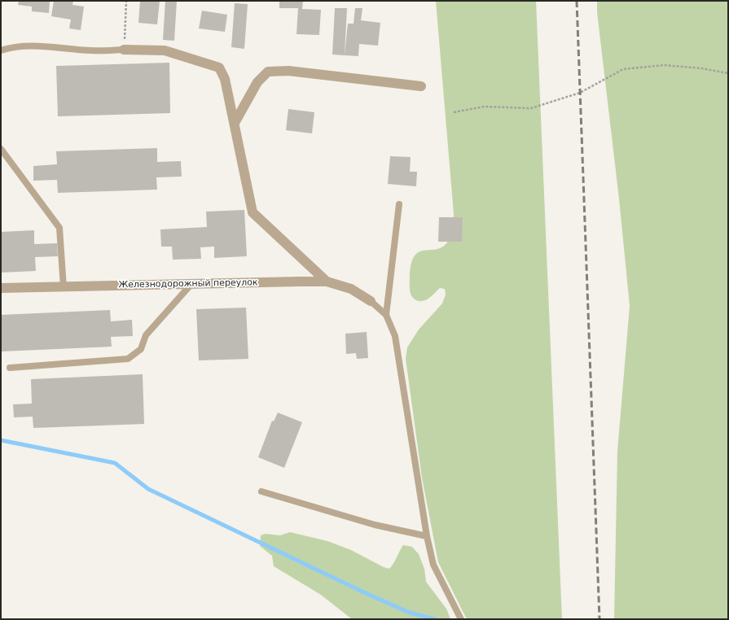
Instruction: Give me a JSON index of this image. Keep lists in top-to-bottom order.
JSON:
{
  "streets": {
    "street": ["Железнодорожный переулок"]
  }
}
